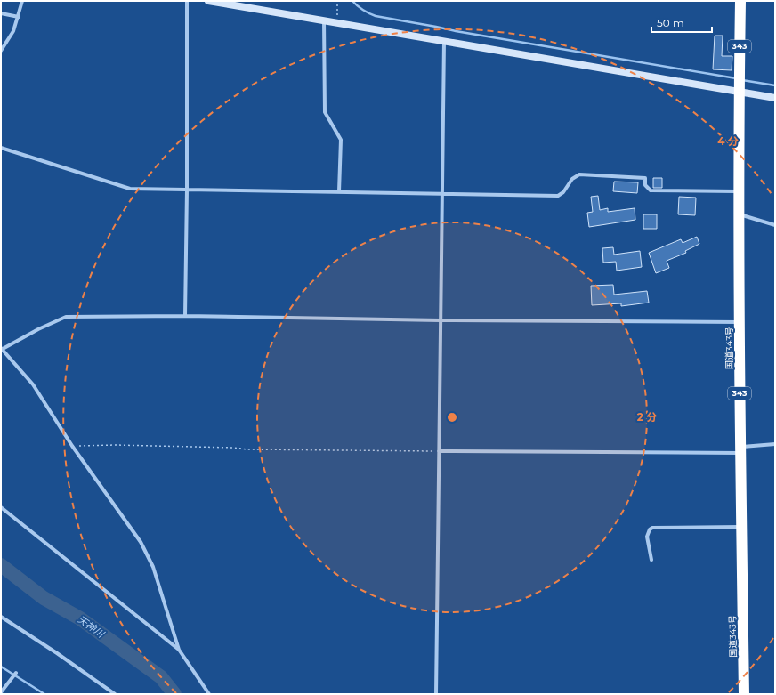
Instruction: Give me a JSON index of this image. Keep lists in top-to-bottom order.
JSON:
{
  "streets": {
    "highway": ["343", "国道343号"]
  },
  "water": ["天神川"],
  "scale_bar": "50 m",
  "rings": ["4 分", "2 分"]
}
